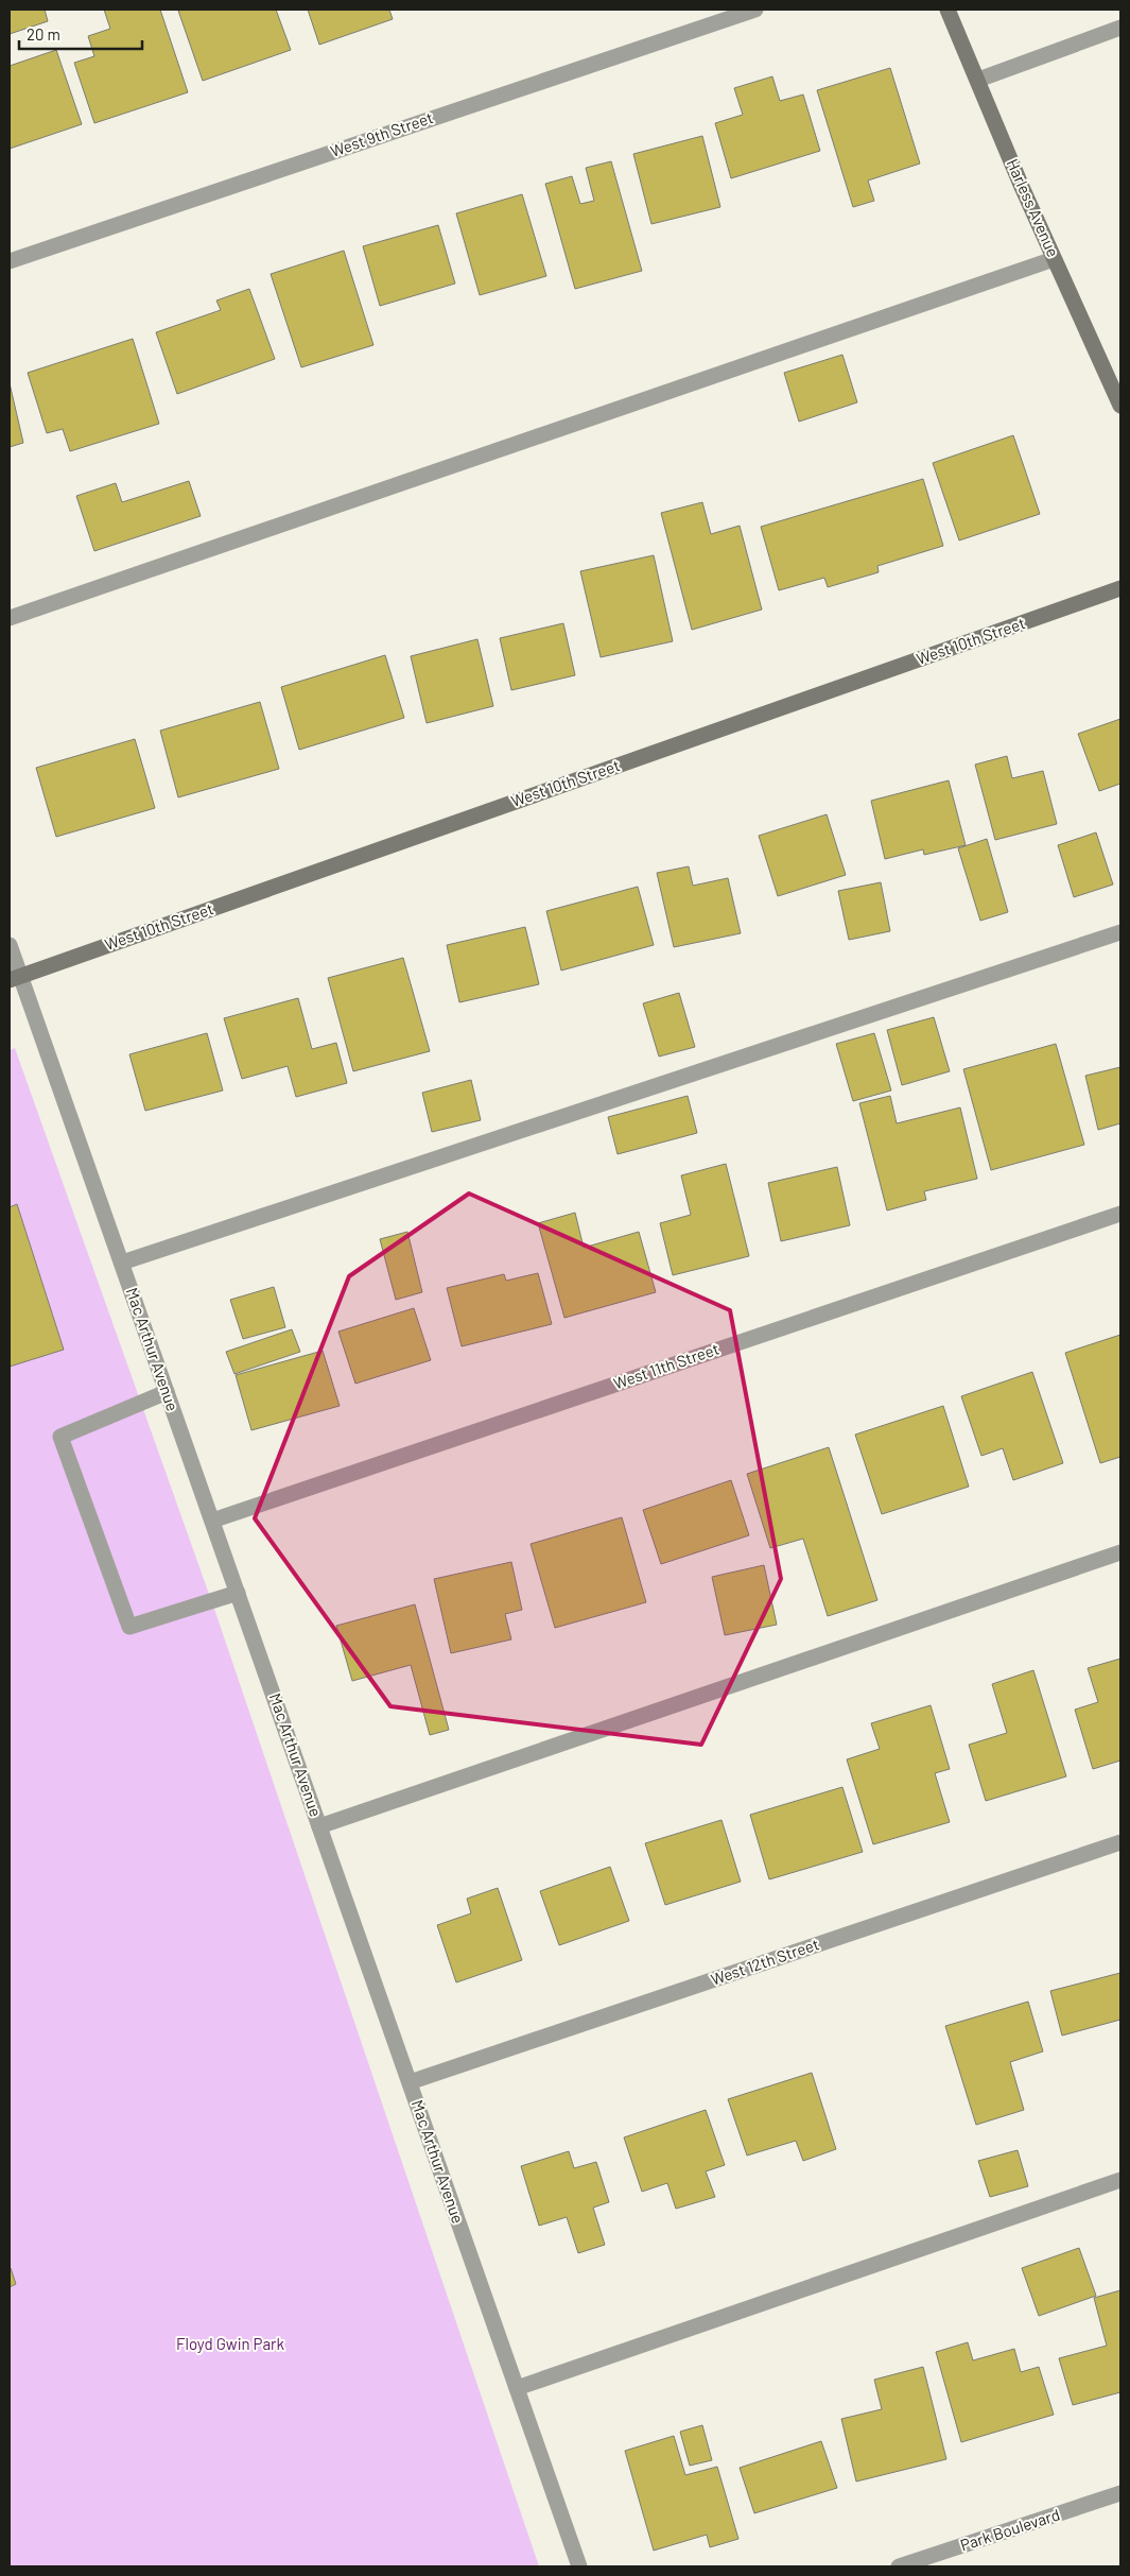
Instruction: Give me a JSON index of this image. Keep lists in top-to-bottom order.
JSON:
{
  "streets": {
    "street": [
      "West 9th Street",
      "Harless Avenue",
      "West 10th Street",
      "Mac Arthur Avenue",
      "West 11th Street",
      "West 12th Street",
      "Park Boulevard"
    ]
  },
  "crossings": [
    ["West 10th Street", "Mac Arthur Avenue"],
    ["Mac Arthur Avenue", "West 11th Street"],
    ["Mac Arthur Avenue", "West 12th Street"]
  ],
  "parks": ["Floyd Gwin Park"],
  "scale_bar": "20 m"
}
